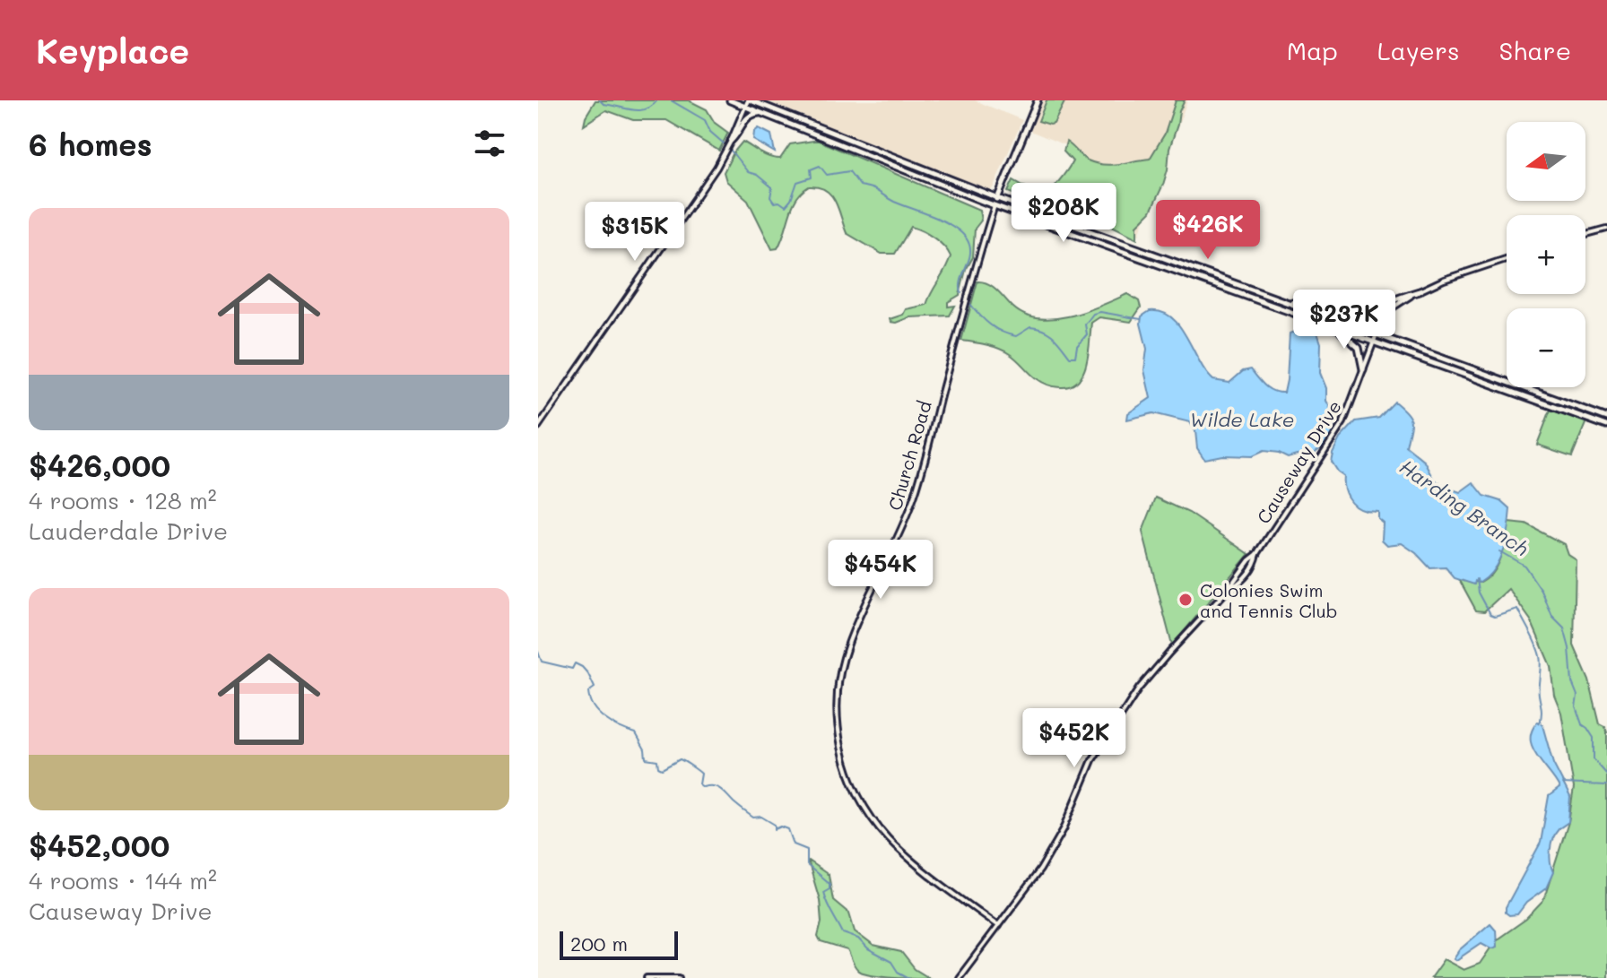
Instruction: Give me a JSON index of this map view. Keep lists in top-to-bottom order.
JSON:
{
  "streets": {
    "main road": ["Church Road"],
    "street": ["Causeway Drive"]
  },
  "crossings": [
    ["Church Road", "Causeway Drive"]
  ],
  "water": ["Wilde Lake", "Harding Branch"],
  "places": ["Colonies Swim and Tennis Club"],
  "scale_bar": "200 m",
  "north": "left",
  "page": {
    "header": "Keyplace",
    "nav": ["Map", "Layers", "Share"],
    "heading": "6 homes",
    "map_buttons": ["+", "−"],
    "price": [
      "$208K",
      "$426K",
      "$315K",
      "$237K",
      "$454K",
      "$452K"
    ],
    "list": [
      {
        "name": "$426,000",
        "note": "4 rooms · 128 m² · Lauderdale Drive"
      },
      {
        "name": "$452,000",
        "note": "4 rooms · 144 m² · Causeway Drive"
      }
    ],
    "scale": "200 m"
  }
}
